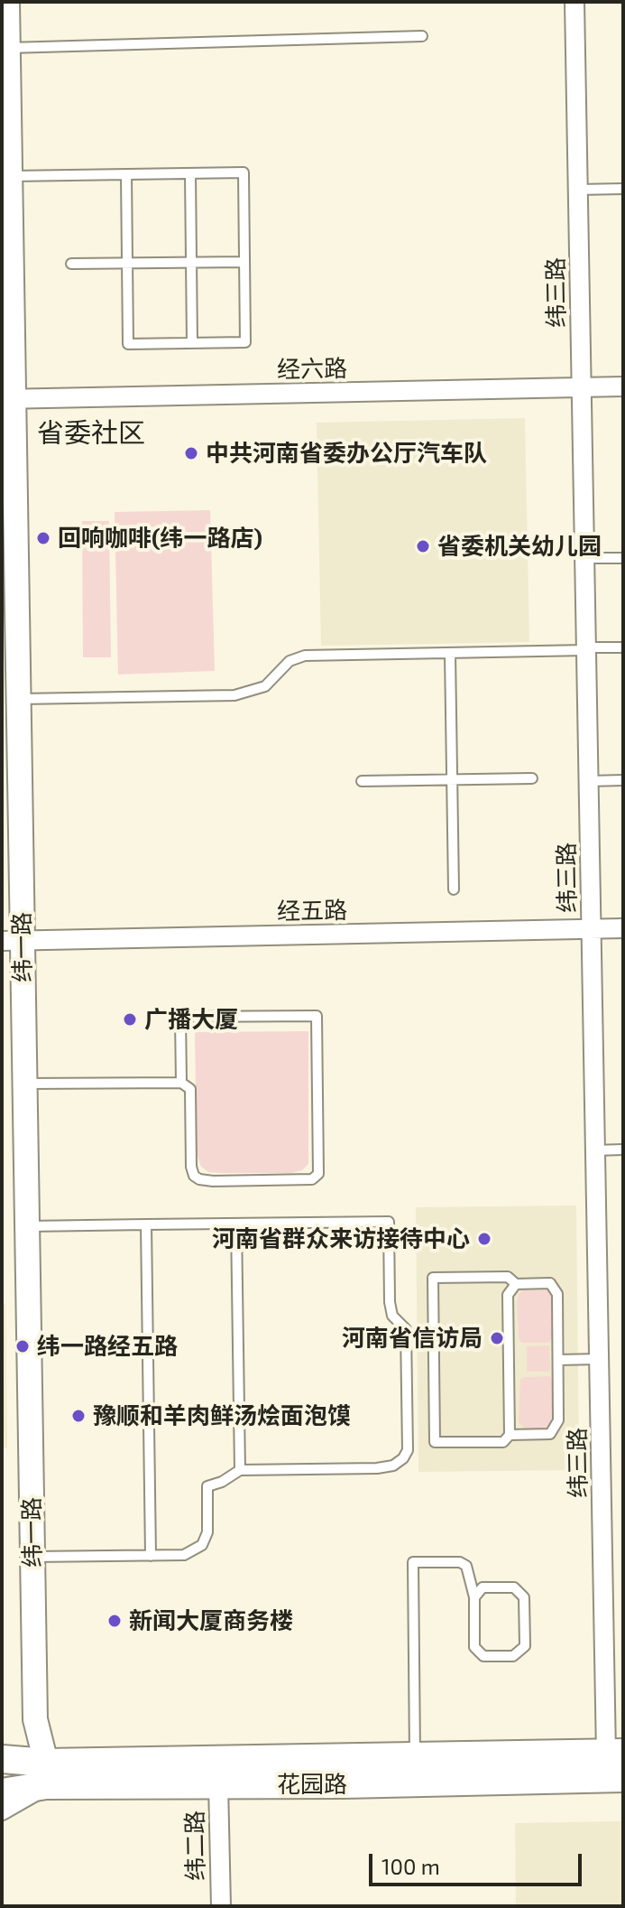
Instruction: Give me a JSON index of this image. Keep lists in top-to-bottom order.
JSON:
{
  "streets": {
    "main road": ["花园路"],
    "street": [
      "纬三路",
      "经六路",
      "经五路",
      "纬一路",
      "纬二路"
    ]
  },
  "crossings": [
    ["纬三路", "经六路"],
    ["纬三路", "经五路"],
    ["纬三路", "花园路"],
    ["经六路", "纬一路"],
    ["经五路", "纬一路"],
    ["纬一路", "花园路"],
    ["花园路", "纬二路"]
  ],
  "districts": ["省委社区"],
  "places": [
    "中共河南省委办公厅汽车队",
    "回响咖啡(纬一路店)",
    "省委机关幼儿园",
    "广播大厦",
    "河南省群众来访接待中心",
    "河南省信访局",
    "纬一路经五路",
    "豫顺和羊肉鲜汤烩面泡馍",
    "新闻大厦商务楼"
  ],
  "scale_bar": "100 m"
}
